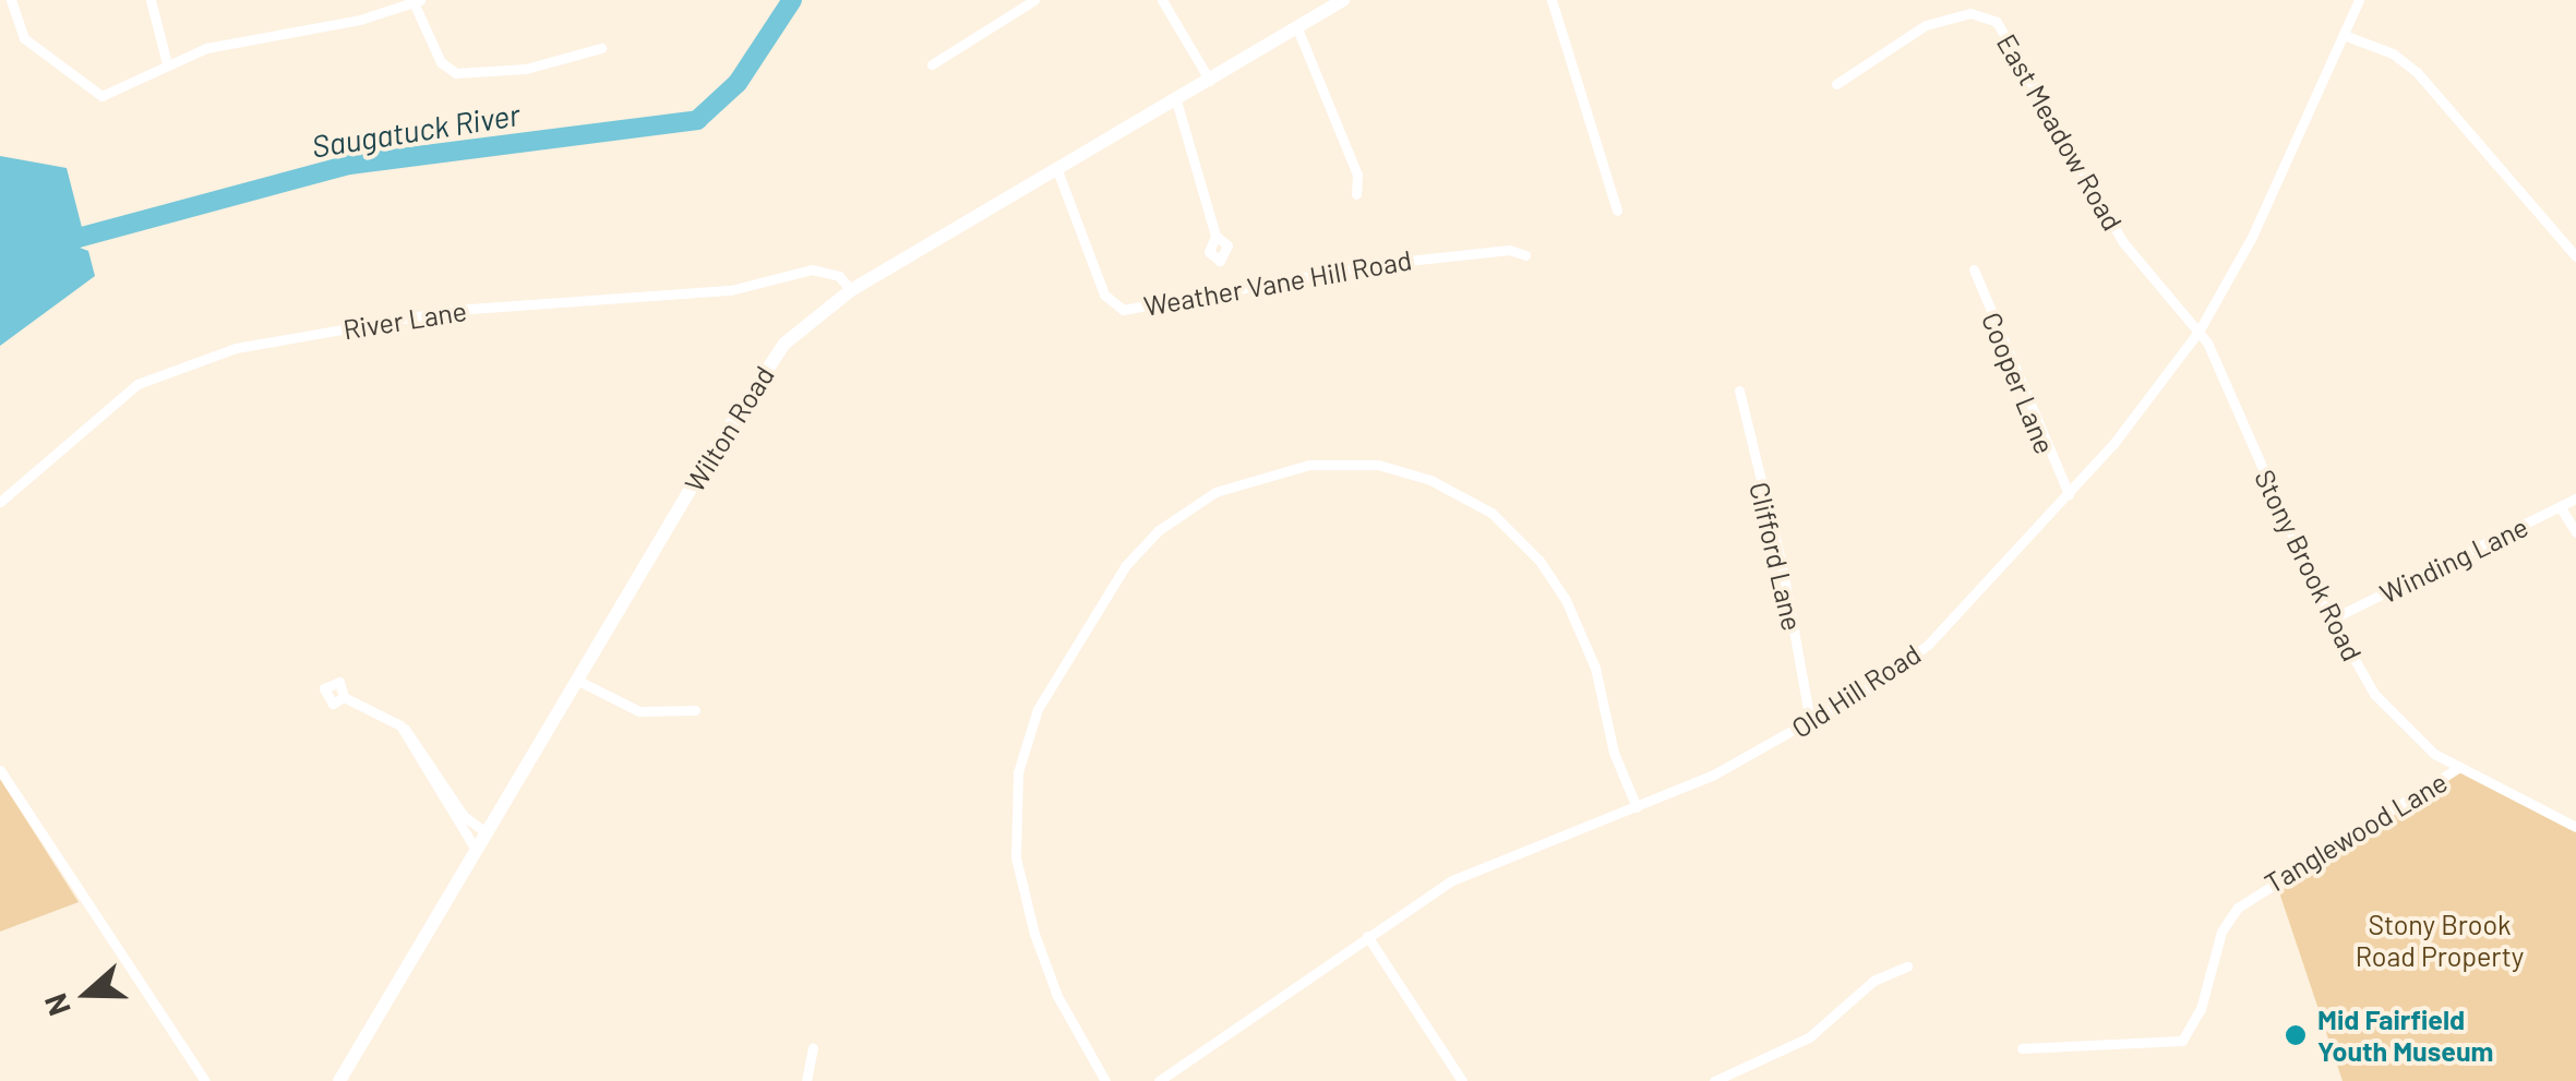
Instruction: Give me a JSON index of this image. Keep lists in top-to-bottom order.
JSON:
{
  "streets": {
    "main road": ["Wilton Road"],
    "street": [
      "East Meadow Road",
      "Weather Vane Hill Road",
      "River Lane",
      "Cooper Lane",
      "Clifford Lane",
      "Winding Lane",
      "Stony Brook Road",
      "Old Hill Road",
      "Tanglewood Lane"
    ]
  },
  "crossings": [
    ["East Meadow Road", "Stony Brook Road"],
    ["East Meadow Road", "Old Hill Road"],
    ["Weather Vane Hill Road", "Wilton Road"],
    ["River Lane", "Wilton Road"],
    ["Cooper Lane", "Old Hill Road"],
    ["Clifford Lane", "Old Hill Road"],
    ["Winding Lane", "Stony Brook Road"],
    ["Stony Brook Road", "Old Hill Road"],
    ["Stony Brook Road", "Tanglewood Lane"]
  ],
  "water": ["Saugatuck River"],
  "parks": ["Stony Brook Road Property"],
  "places": ["Mid Fairfield Youth Museum"],
  "north": "left"
}
